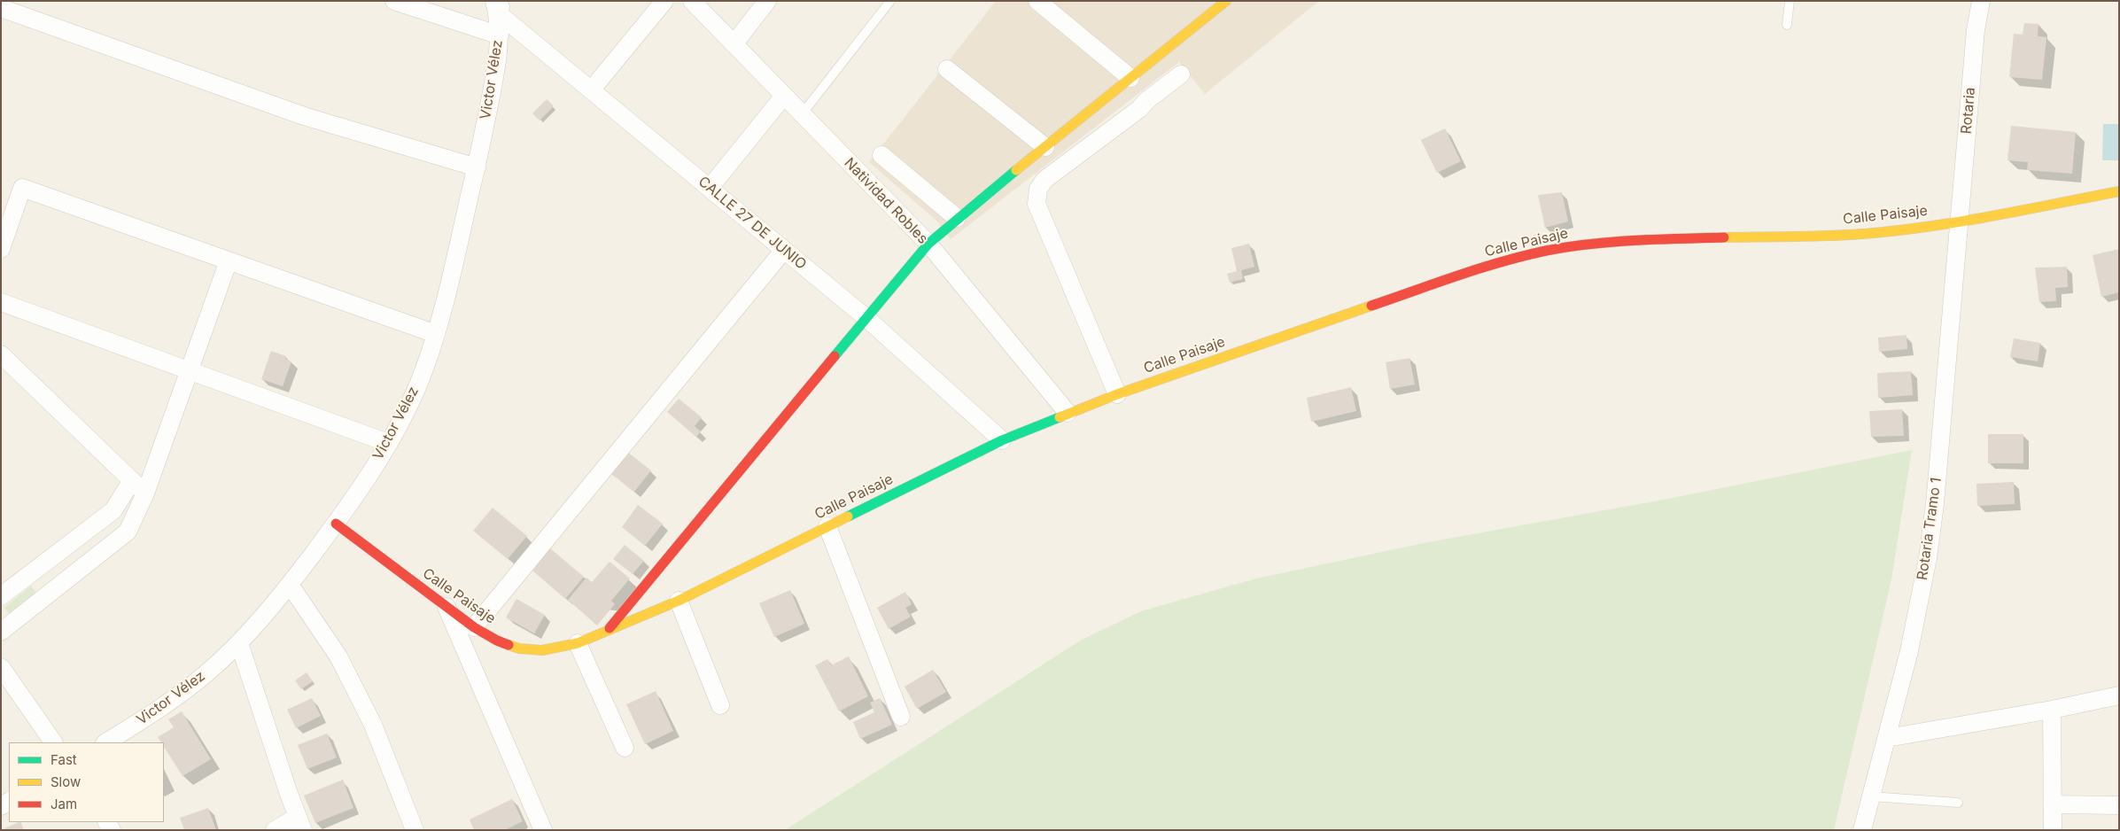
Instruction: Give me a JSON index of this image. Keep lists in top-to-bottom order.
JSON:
{
  "streets": {
    "street": [
      "Victor Vélez",
      "Rotaria",
      "Natividad Robles",
      "Calle Paisaje",
      "CALLE 27 DE JUNIO",
      "Rotaria Tramo 1"
    ]
  },
  "crossings": [
    ["Victor Vélez", "Calle Paisaje"],
    ["Victor Vélez", "CALLE 27 DE JUNIO"],
    ["Rotaria", "Calle Paisaje"],
    ["Rotaria", "Rotaria Tramo 1"],
    ["Natividad Robles", "Calle Paisaje"],
    ["Calle Paisaje", "CALLE 27 DE JUNIO"],
    ["Calle Paisaje", "Rotaria Tramo 1"]
  ],
  "legend": ["Fast", "Slow", "Jam"]
}
